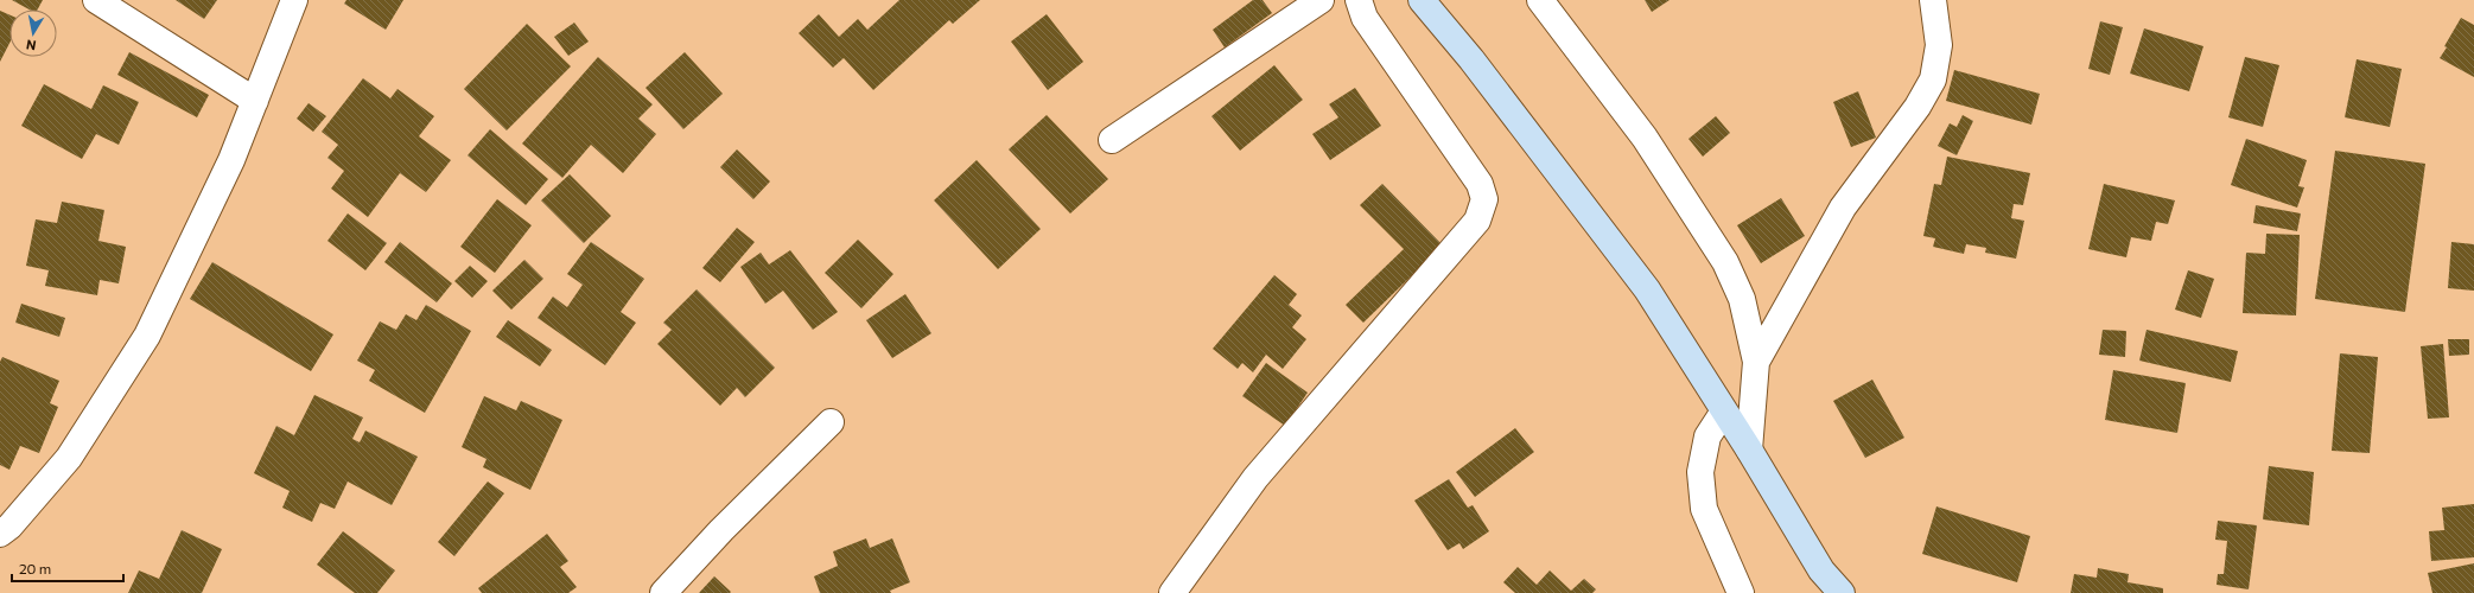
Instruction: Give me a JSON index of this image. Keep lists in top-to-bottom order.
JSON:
{
  "scale_bar": "20 m",
  "north": "bottom"
}
